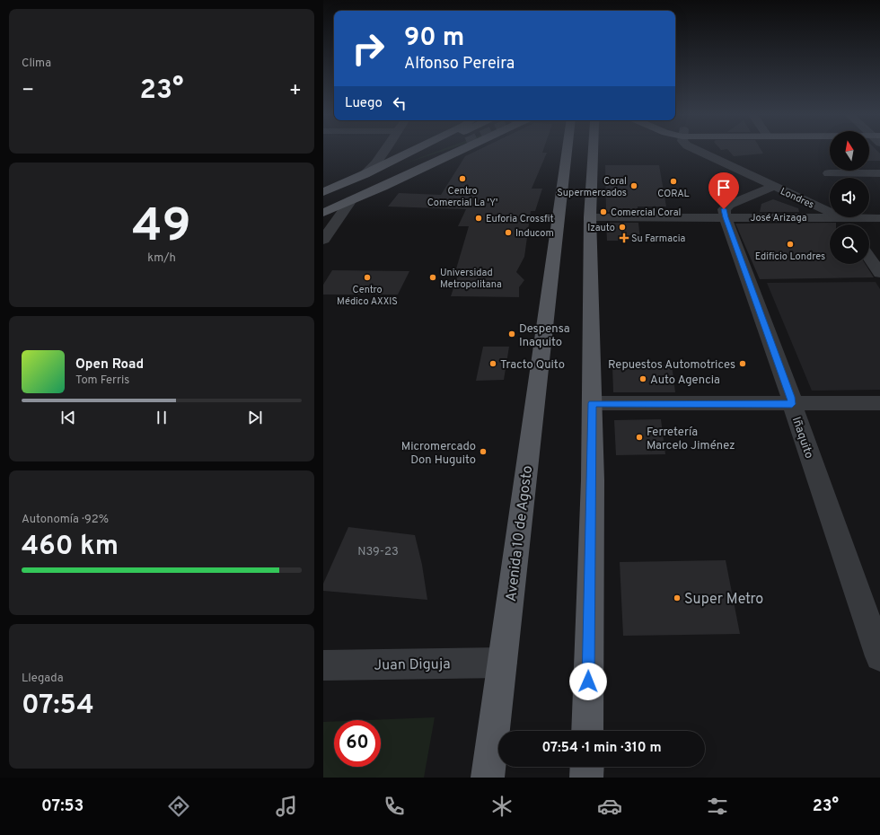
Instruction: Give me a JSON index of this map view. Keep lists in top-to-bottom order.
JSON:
{
  "streets": {
    "main road": ["Avenida 10 de Agosto"],
    "street": [
      "Londres",
      "José Arizaga",
      "Iñaquito",
      "Juan Diguja"
    ]
  },
  "crossings": [
    ["José Arizaga", "Iñaquito"],
    ["Avenida 10 de Agosto", "Juan Diguja"]
  ],
  "places": {
    "other": [
      "Centro Comercial La 'Y'",
      "CORAL",
      "Coral Supermercados",
      "Comercial Coral",
      "Euforia Crossfit",
      "Izauto",
      "Inducom",
      "Edificio Londres",
      "Centro Médico AXXIS",
      "Universidad Metropolitana",
      "Despensa Inaquito",
      "Tracto Quito",
      "Repuestos Automotrices",
      "Auto Agencia",
      "Ferretería Marcelo Jiménez",
      "Micromercado Don Huguito",
      "Super Metro"
    ],
    "health": ["Su Farmacia"]
  },
  "house_numbers": ["N39-23"],
  "north": "top",
  "page": {
    "tile": [
      "Clima",
      ["49", "km/h"],
      ["Autonomía · 92%", "460 km"],
      ["Llegada", "07:54"]
    ],
    "turn": ["90 m", "Alfonso Pereira"],
    "heat": ["−", "23°", "+"],
    "then": "Luego",
    "song": ["Open Road", "Tom Ferris"],
    "limit": "60",
    "trip": "07:54 · 1 min · 310 m",
    "tabs": ["07:53", "23°"]
  }
}
